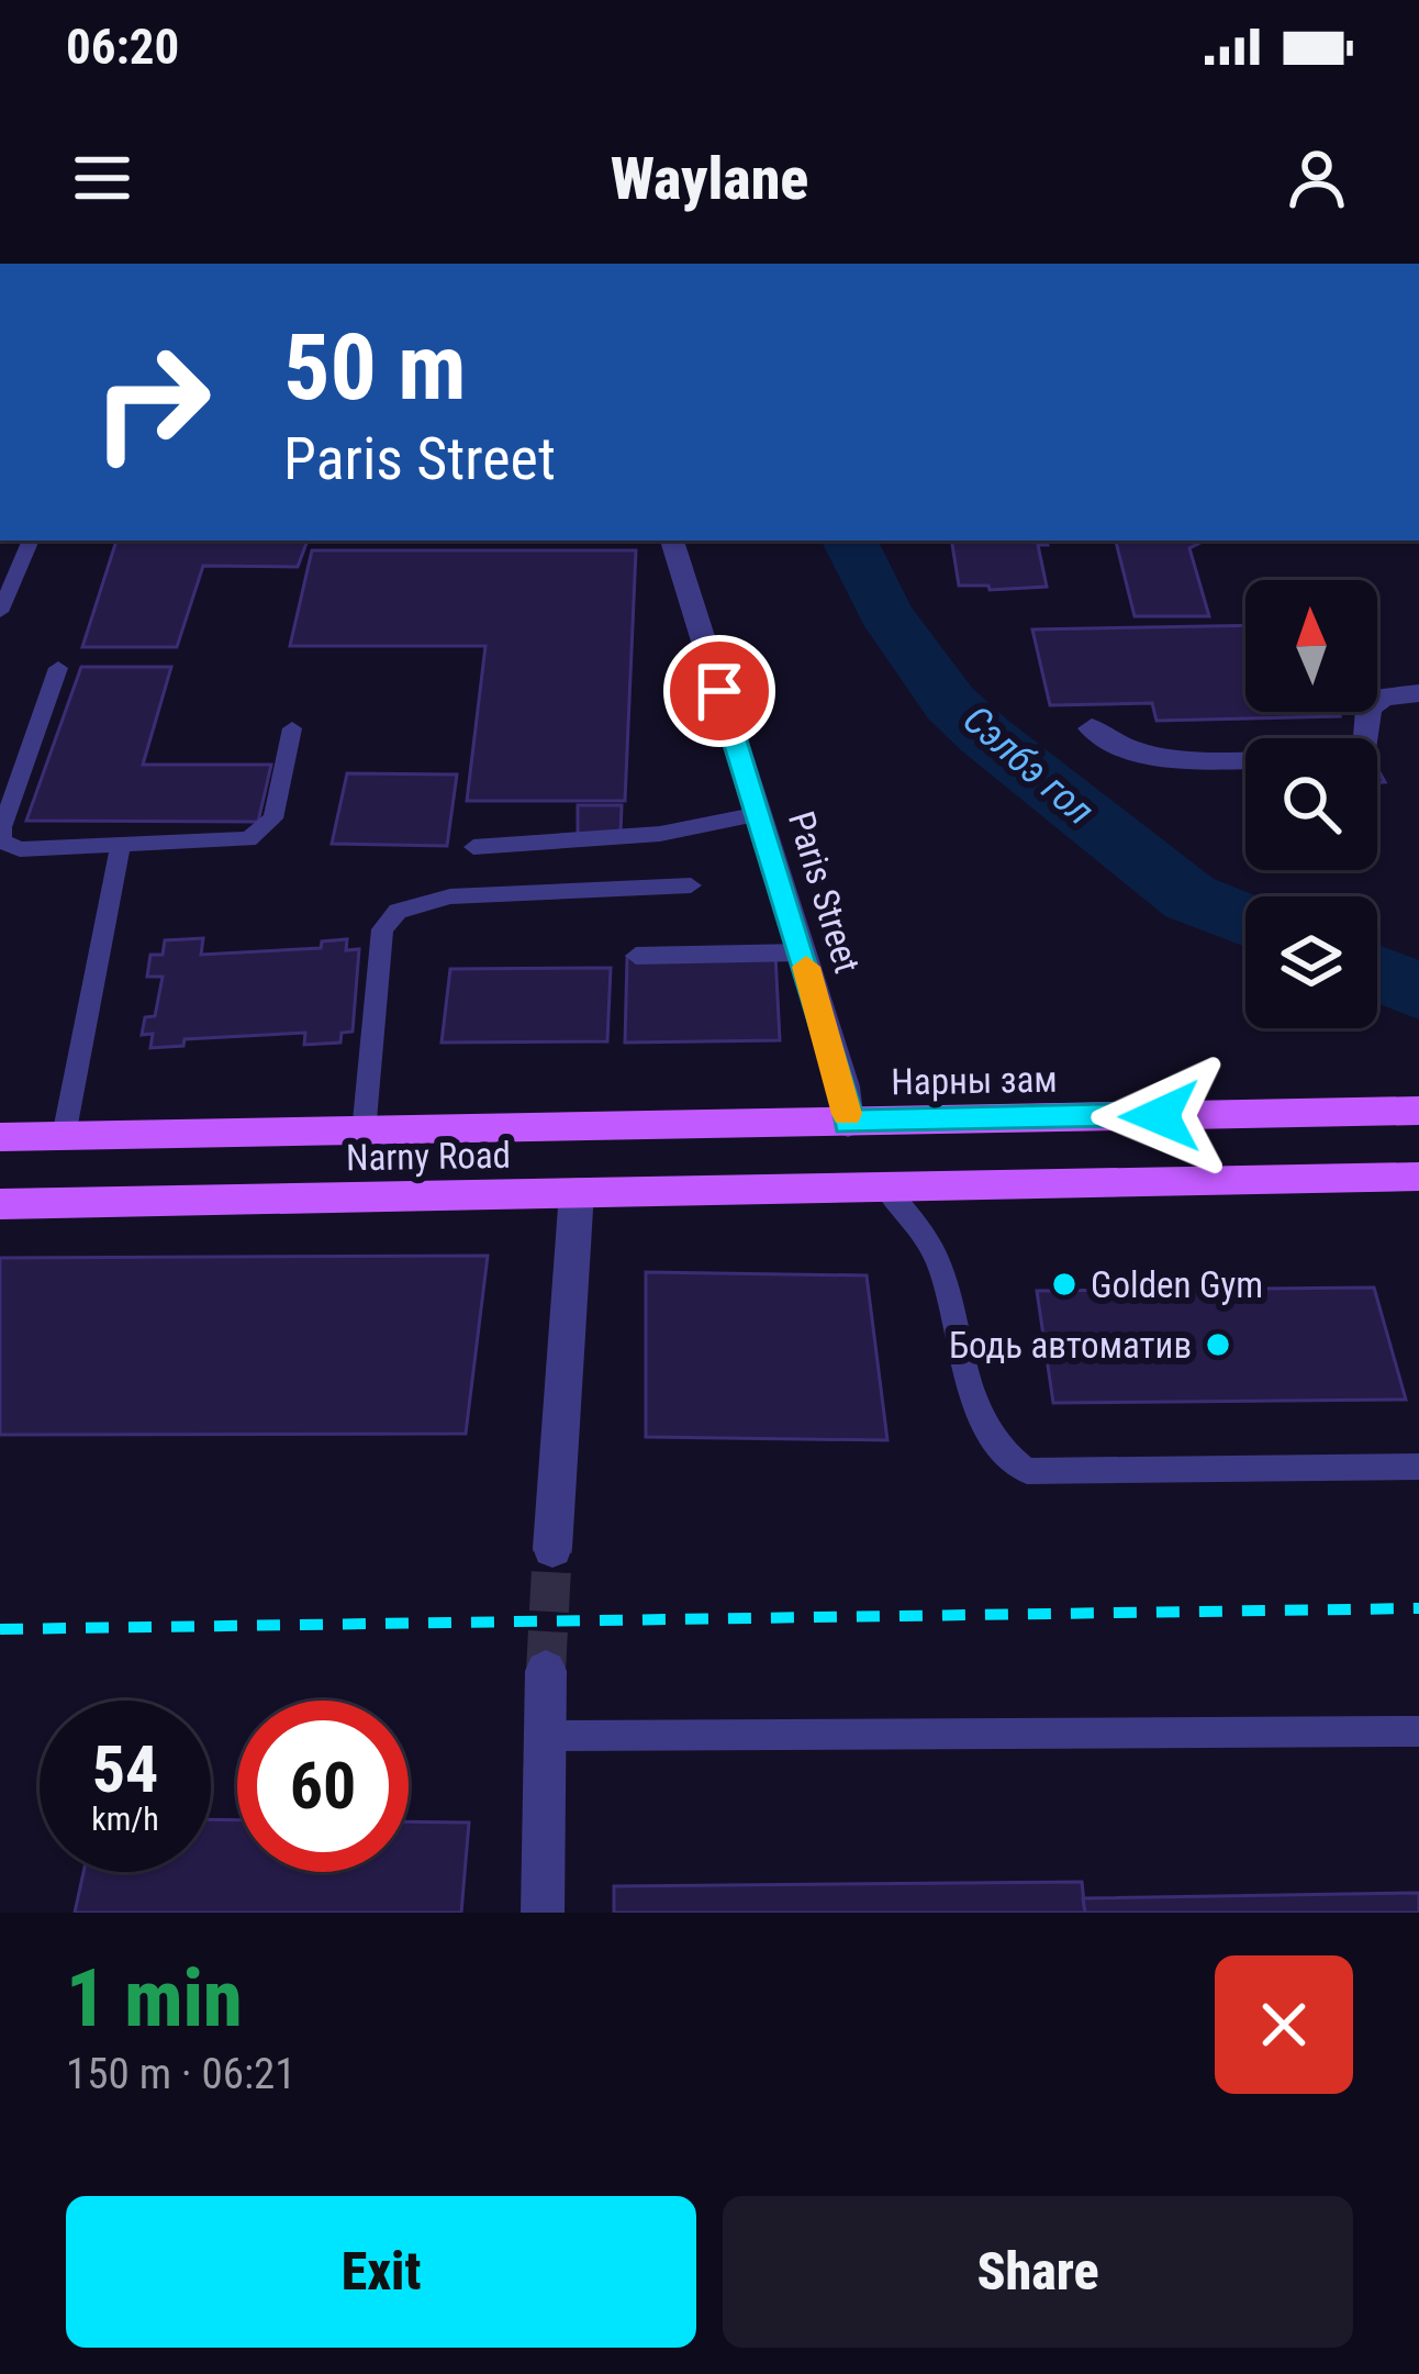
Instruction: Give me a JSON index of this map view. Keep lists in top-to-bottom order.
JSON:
{
  "streets": {
    "main road": ["Нарны зам", "Narny Road"],
    "street": ["Paris Street"]
  },
  "crossings": [
    ["Paris Street", "Нарны зам"],
    ["Paris Street", "Narny Road"],
    ["Нарны зам", "Narny Road"]
  ],
  "water": ["Сэлбэ гол"],
  "places": ["Golden Gym", "Бодь автоматив"],
  "north": "top",
  "page": {
    "status": "06:20",
    "header": "Waylane",
    "turn": ["50 m", "Paris Street"],
    "speed": "54 km/h",
    "limit": "60",
    "heading": ["1 min", "150 m · 06:21"],
    "buttons": ["Exit", "Share"]
  }
}
